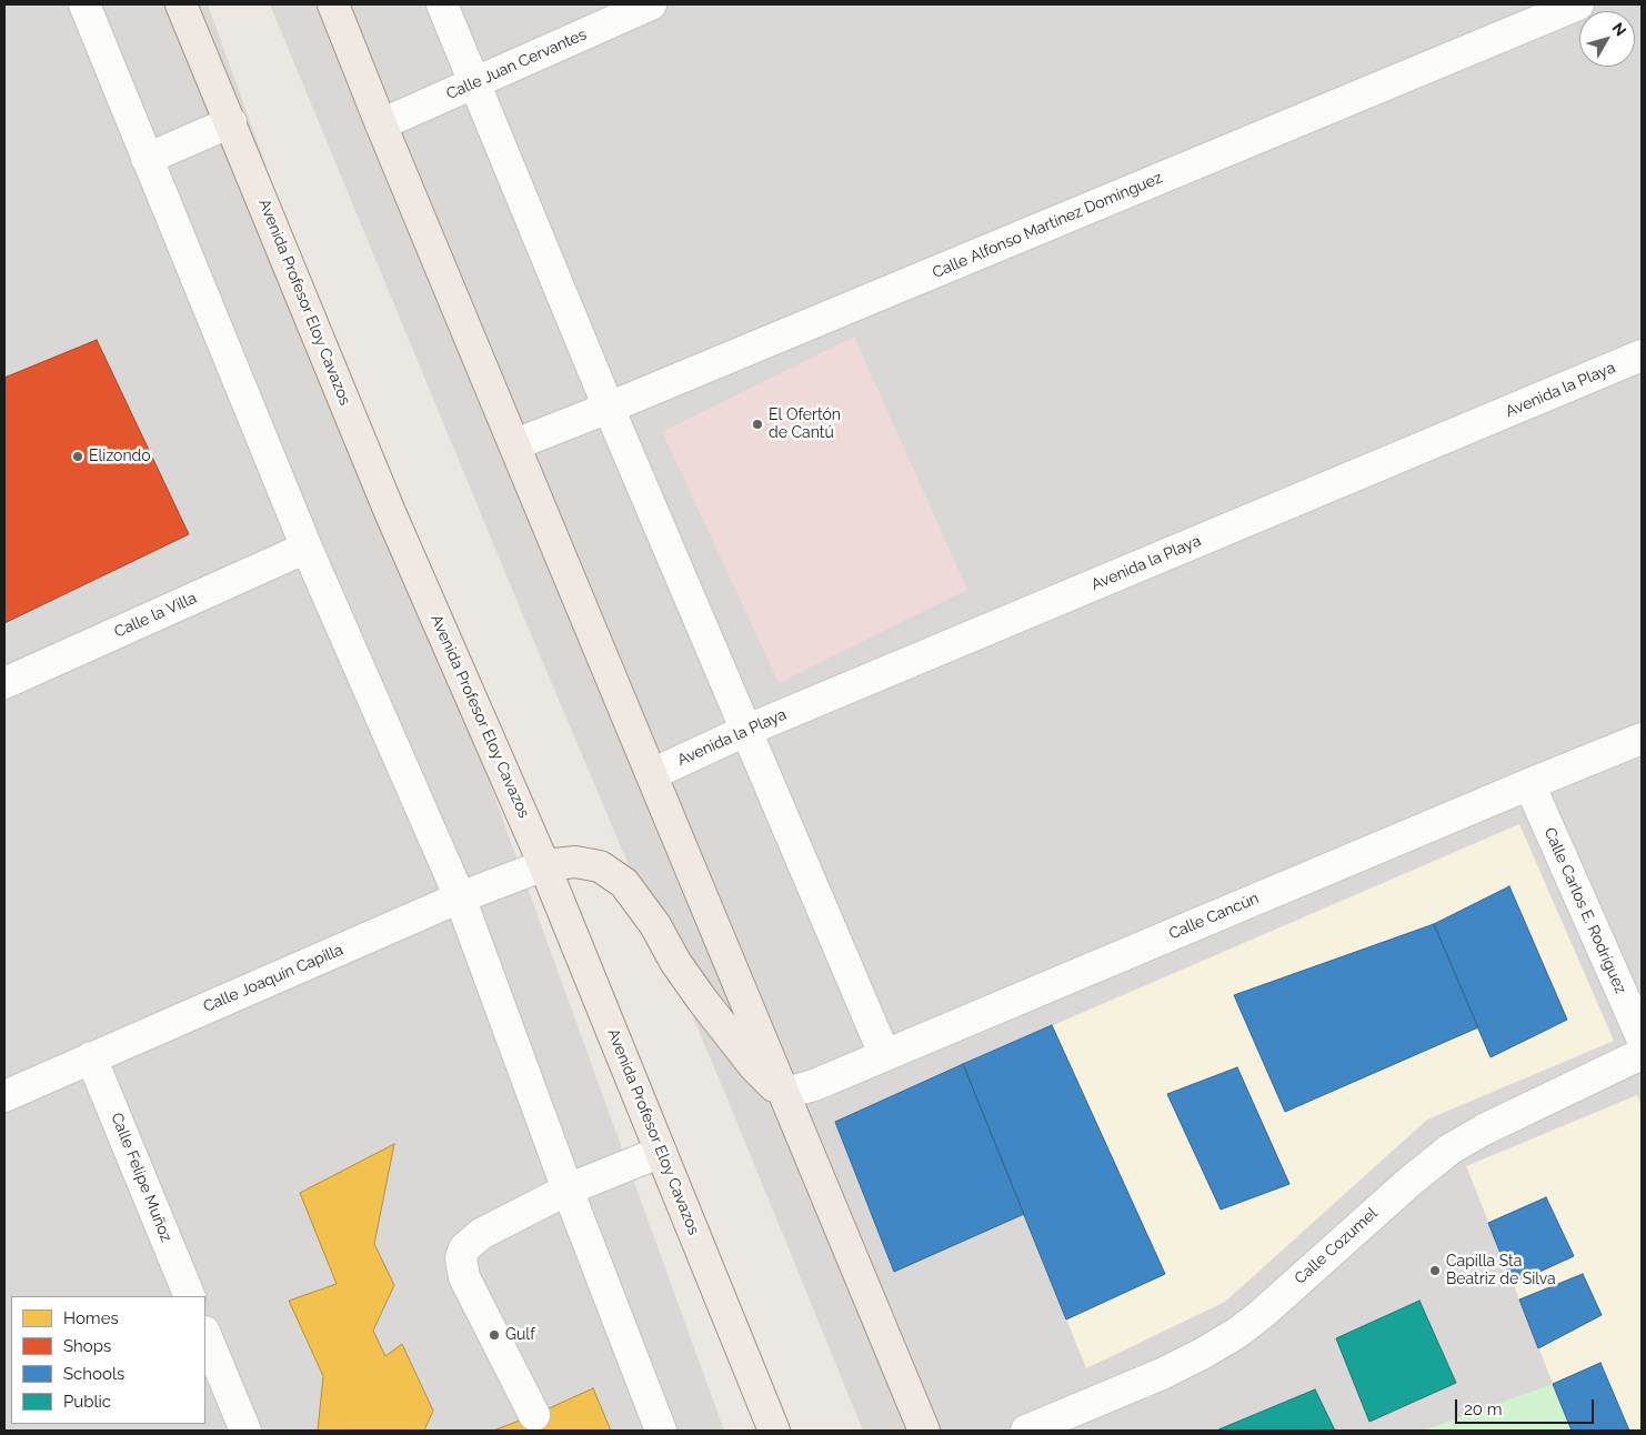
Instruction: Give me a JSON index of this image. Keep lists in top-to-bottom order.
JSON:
{
  "streets": {
    "main road": ["Avenida Profesor Eloy Cavazos"],
    "street": [
      "Calle Juan Cervantes",
      "Calle Alfonso Martínez Domínguez",
      "Avenida la Playa",
      "Calle la Villa",
      "Calle Carlos E. Rodríguez",
      "Calle Cancún",
      "Calle Joaquín Capilla",
      "Calle Felipe Muñoz",
      "Calle Cozumel"
    ]
  },
  "crossings": [
    ["Avenida Profesor Eloy Cavazos", "Calle Joaquín Capilla"],
    ["Calle Carlos E. Rodríguez", "Calle Cancún"],
    ["Calle Joaquín Capilla", "Calle Felipe Muñoz"]
  ],
  "places": [
    "El Ofertón de Cantú",
    "Elizondo",
    "Capilla Sta Beatriz de Silva",
    "Gulf"
  ],
  "legend": [
    "Homes",
    "Shops",
    "Schools",
    "Public"
  ],
  "scale_bar": "20 m",
  "north": "top right"
}
